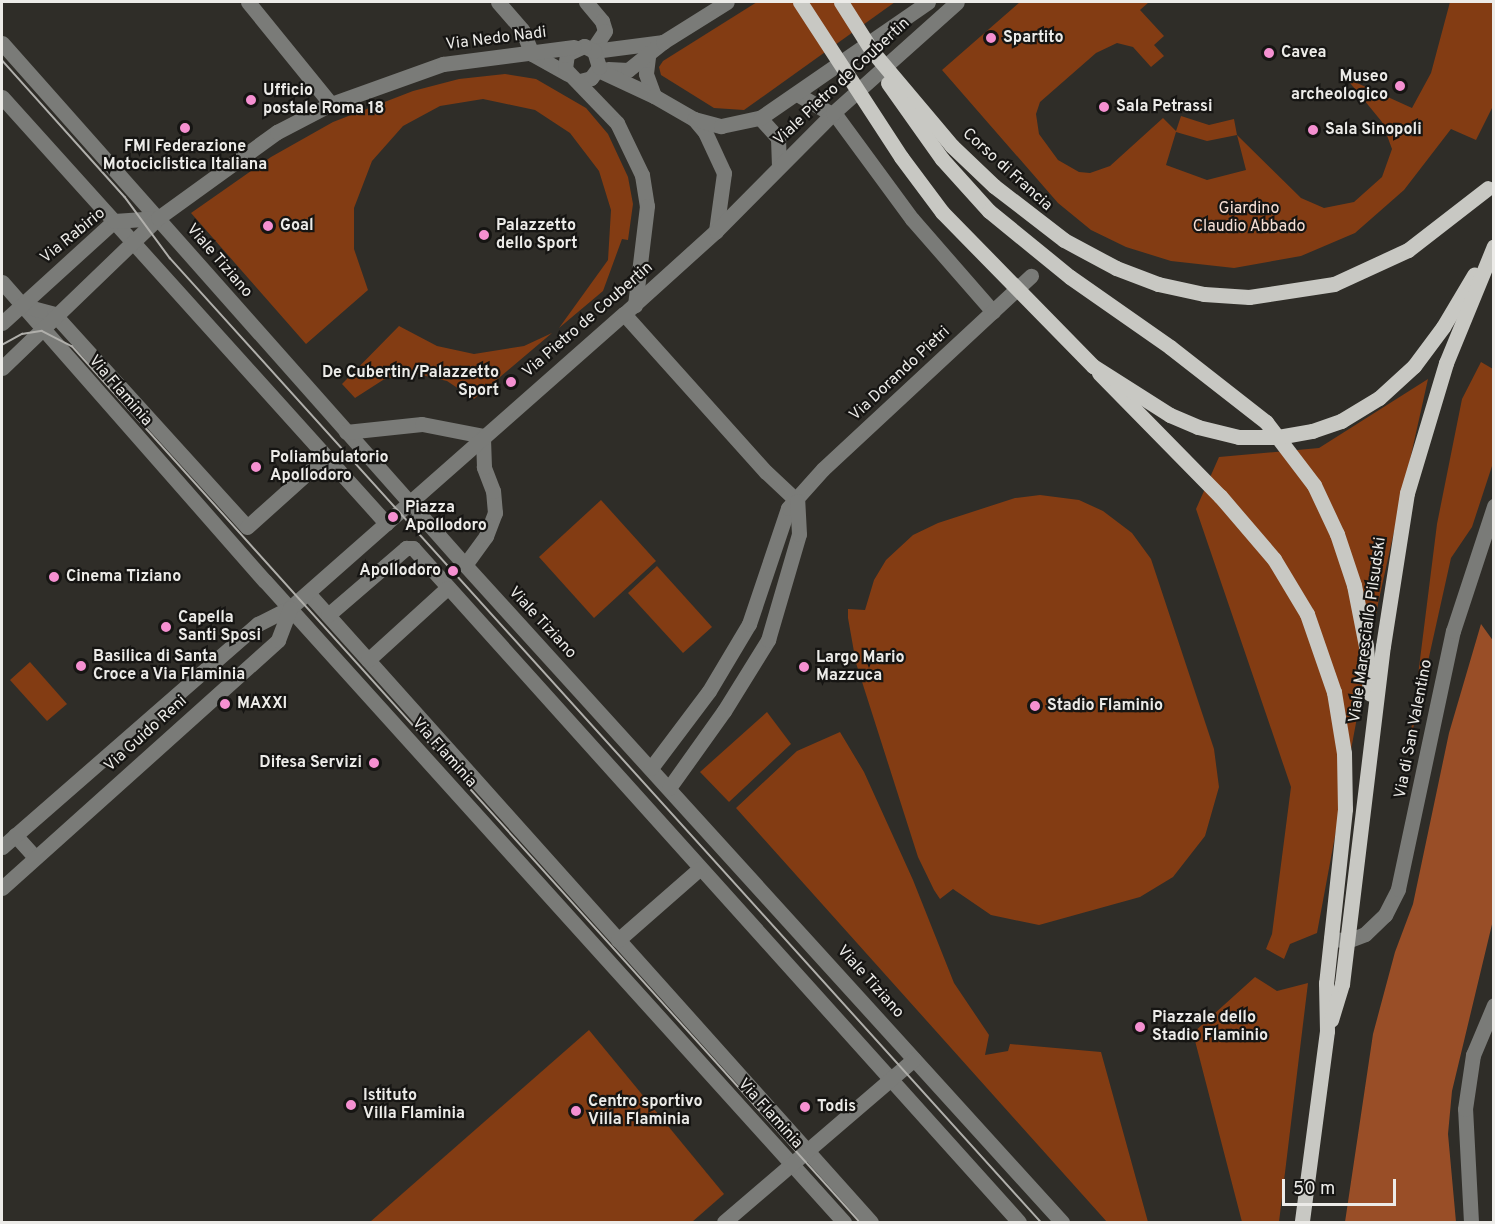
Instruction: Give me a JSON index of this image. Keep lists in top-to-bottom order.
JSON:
{
  "streets": {
    "main road": ["Corso di Francia", "Viale Maresciallo Pilsudski"],
    "street": [
      "Via Nedo Nadi",
      "Viale Pietro de Coubertin",
      "Via Rabirio",
      "Viale Tiziano",
      "Via Pietro de Coubertin",
      "Via Dorando Pietri",
      "Via Flaminia",
      "Via di San Valentino",
      "Via Guido Reni"
    ]
  },
  "crossings": [
    ["Via Nedo Nadi", "Via Rabirio"],
    ["Via Nedo Nadi", "Viale Tiziano"],
    ["Viale Pietro de Coubertin", "Via Pietro de Coubertin"],
    ["Via Rabirio", "Viale Tiziano"],
    ["Via Rabirio", "Via Flaminia"],
    ["Viale Tiziano", "Via Dorando Pietri"],
    ["Via Flaminia", "Via Guido Reni"],
    ["Viale Maresciallo Pilsudski", "Via di San Valentino"]
  ],
  "parks": ["Giardino Claudio Abbado"],
  "places": [
    "Spartito",
    "Cavea",
    "Museo archeologico",
    "Ufficio postale Roma 18",
    "Sala Petrassi",
    "FMI Federazione Motociclistica Italiana",
    "Sala Sinopoli",
    "Goal",
    "Palazzetto dello Sport",
    "De Cubertin/Palazzetto Sport",
    "Poliambulatorio Apollodoro",
    "Piazza Apollodoro",
    "Apollodoro",
    "Cinema Tiziano",
    "Capella Santi Sposi",
    "Basilica di Santa Croce a Via Flaminia",
    "Largo Mario Mazzuca",
    "MAXXI",
    "Stadio Flaminio",
    "Difesa Servizi",
    "Piazzale dello Stadio Flaminio",
    "Istituto Villa Flaminia",
    "Todis",
    "Centro sportivo Villa Flaminia"
  ],
  "scale_bar": "50 m"
}
